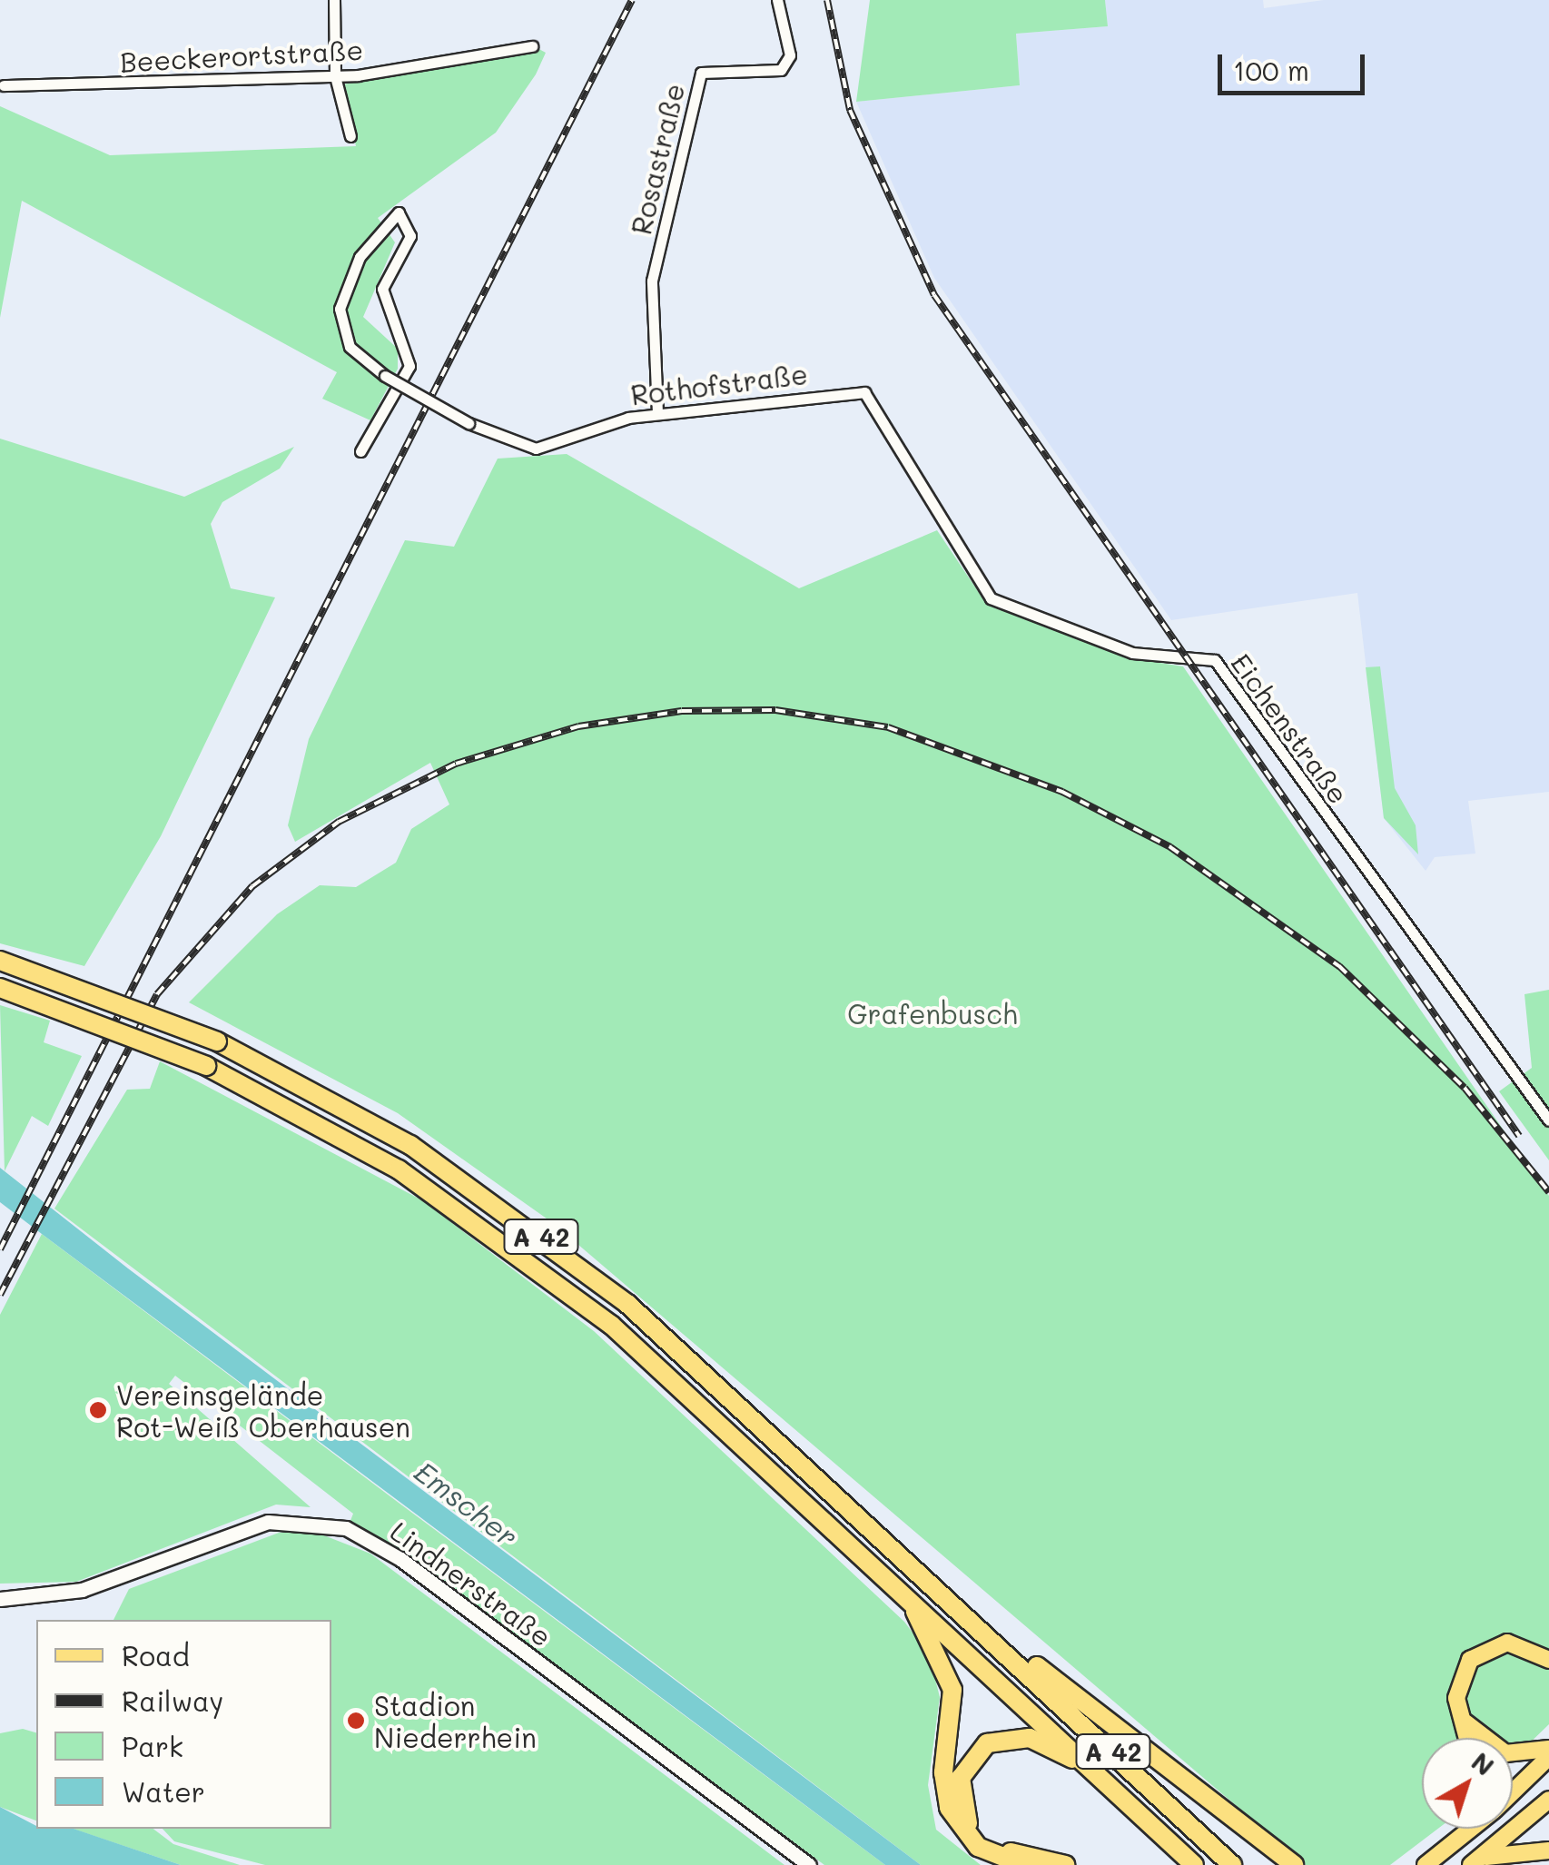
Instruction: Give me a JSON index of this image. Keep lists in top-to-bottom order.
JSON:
{
  "streets": {
    "highway": ["A 42"],
    "street": [
      "Beeckerortstraße",
      "Rosastraße",
      "Rothofstraße",
      "Eichenstraße",
      "Lindnerstraße"
    ]
  },
  "crossings": [
    ["Rosastraße", "Rothofstraße"],
    ["Rothofstraße", "Eichenstraße"]
  ],
  "water": ["Emscher"],
  "parks": ["Grafenbusch"],
  "places": ["Vereinsgelände Rot-Weiß Oberhausen", "Stadion Niederrhein"],
  "legend": [
    "Road",
    "Railway",
    "Park",
    "Water"
  ],
  "scale_bar": "100 m",
  "north": "top right"
}
